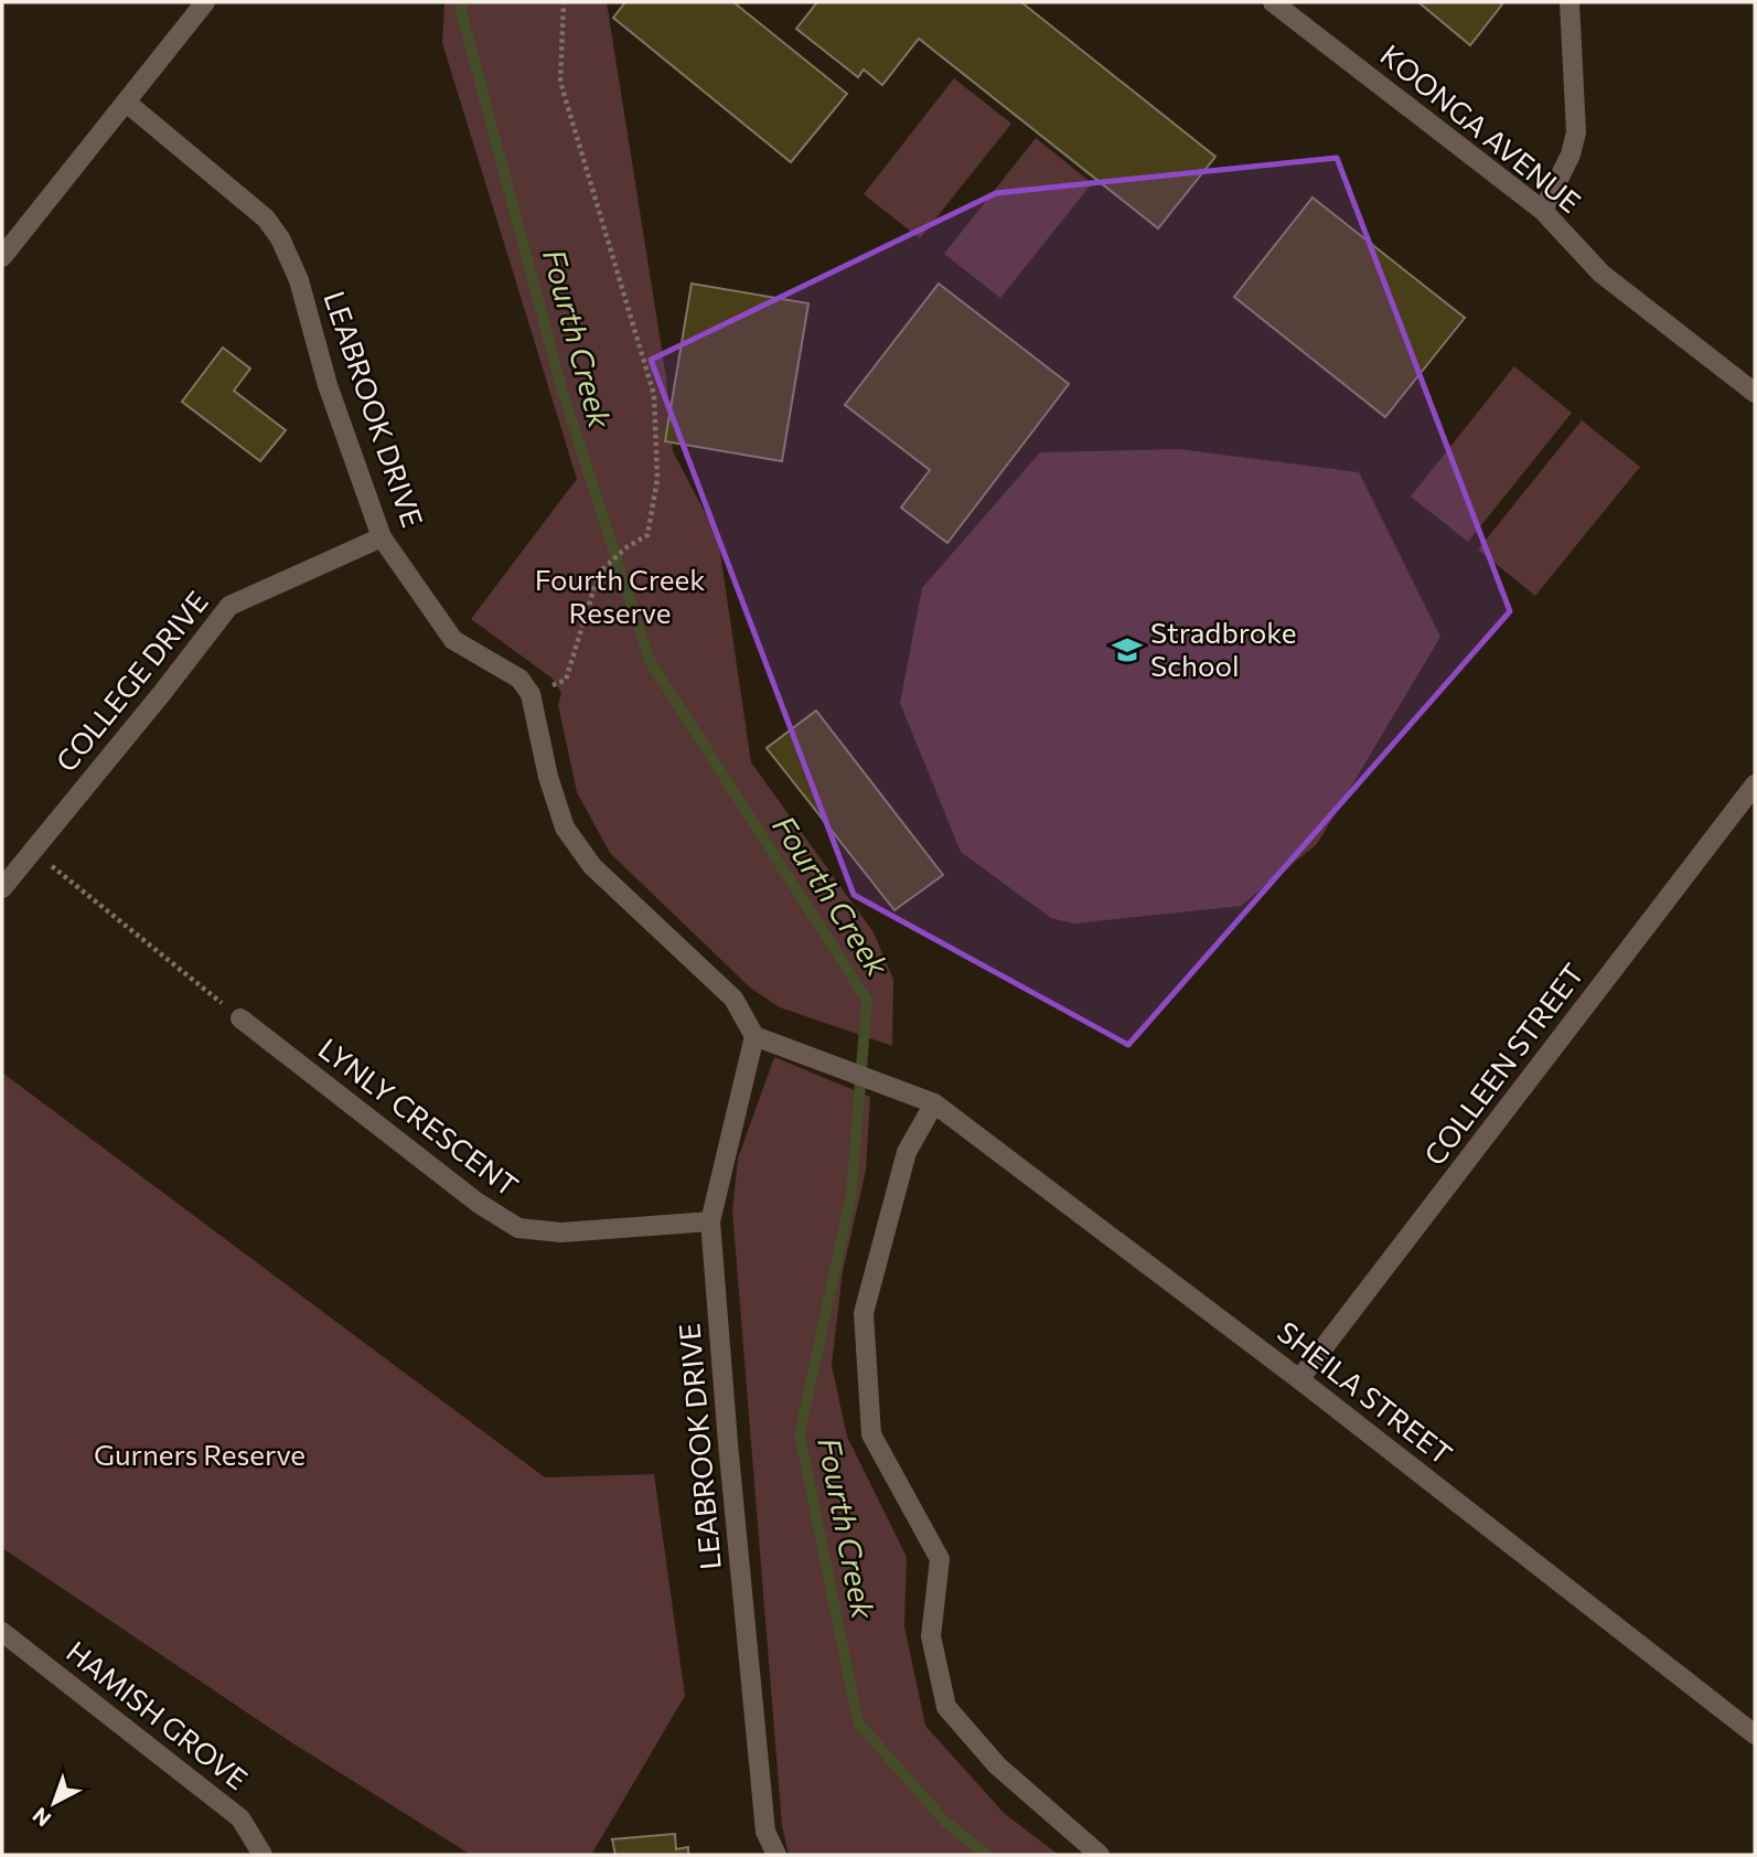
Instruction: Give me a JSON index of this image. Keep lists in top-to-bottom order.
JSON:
{
  "streets": {
    "street": [
      "KOONGA AVENUE",
      "LEABROOK DRIVE",
      "COLLEGE DRIVE",
      "COLLEEN STREET",
      "LYNLY CRESCENT",
      "SHEILA STREET",
      "HAMISH GROVE"
    ]
  },
  "crossings": [
    ["LEABROOK DRIVE", "COLLEGE DRIVE"],
    ["LEABROOK DRIVE", "LYNLY CRESCENT"],
    ["COLLEEN STREET", "SHEILA STREET"]
  ],
  "water": ["Fourth Creek"],
  "parks": ["Fourth Creek Reserve", "Gurners Reserve"],
  "places": {
    "school or university": ["Stradbroke School"]
  },
  "north": "bottom left"
}
